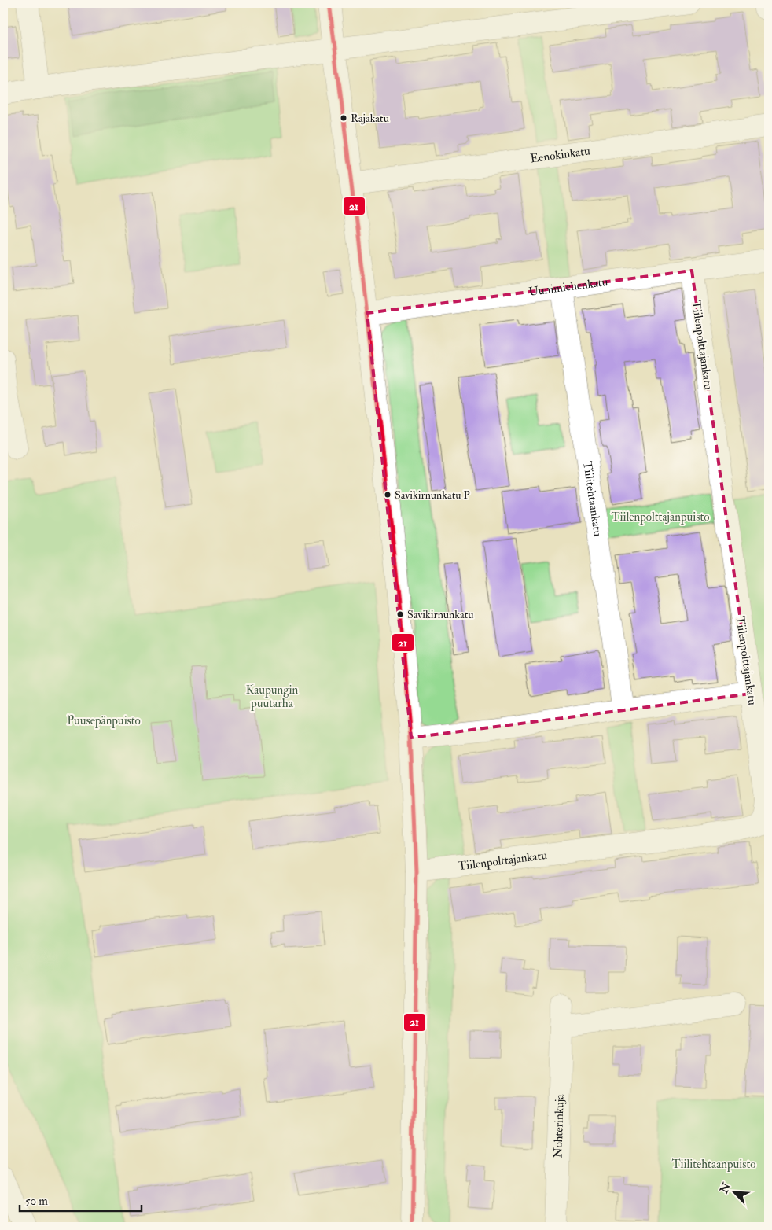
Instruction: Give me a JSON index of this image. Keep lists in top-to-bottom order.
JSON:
{
  "streets": {
    "street": [
      "Eenokinkatu",
      "Uunimiehenkatu",
      "Tiilenpolttajankatu",
      "Tiilitehtaankatu",
      "Nohterinkuja"
    ]
  },
  "crossings": [
    ["Uunimiehenkatu", "Tiilenpolttajankatu"],
    ["Uunimiehenkatu", "Tiilitehtaankatu"]
  ],
  "parks": [
    "Tiilenpolttajanpuisto",
    "Kaupungin puutarha",
    "Puusepänpuisto",
    "Tiilitehtaanpuisto"
  ],
  "places": ["Rajakatu", "Savikirnunkatu P", "Savikirnunkatu"],
  "lines": ["transit line 21"],
  "scale_bar": "50 m",
  "north": "top left"
}
